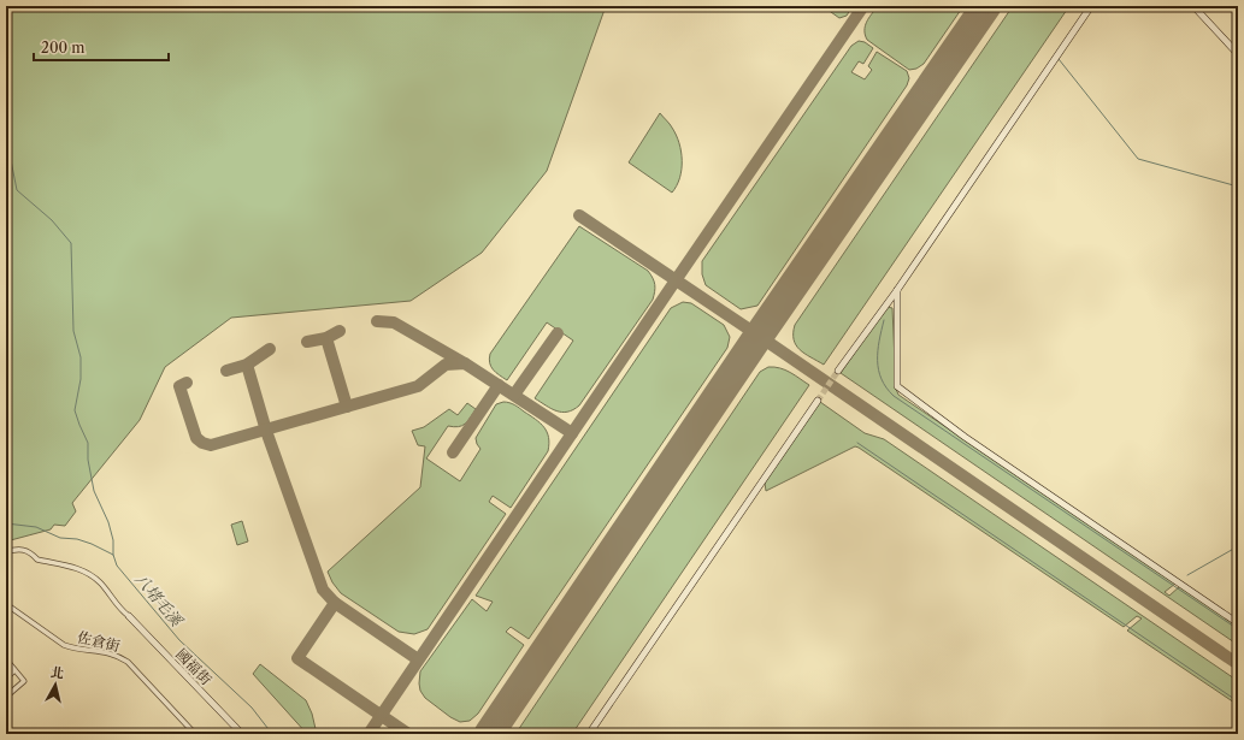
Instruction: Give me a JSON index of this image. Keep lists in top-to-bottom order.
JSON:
{
  "streets": {
    "street": ["佐倉街", "國福街"]
  },
  "water": ["八堵毛溪"],
  "scale_bar": "200 m",
  "north": "top"
}
